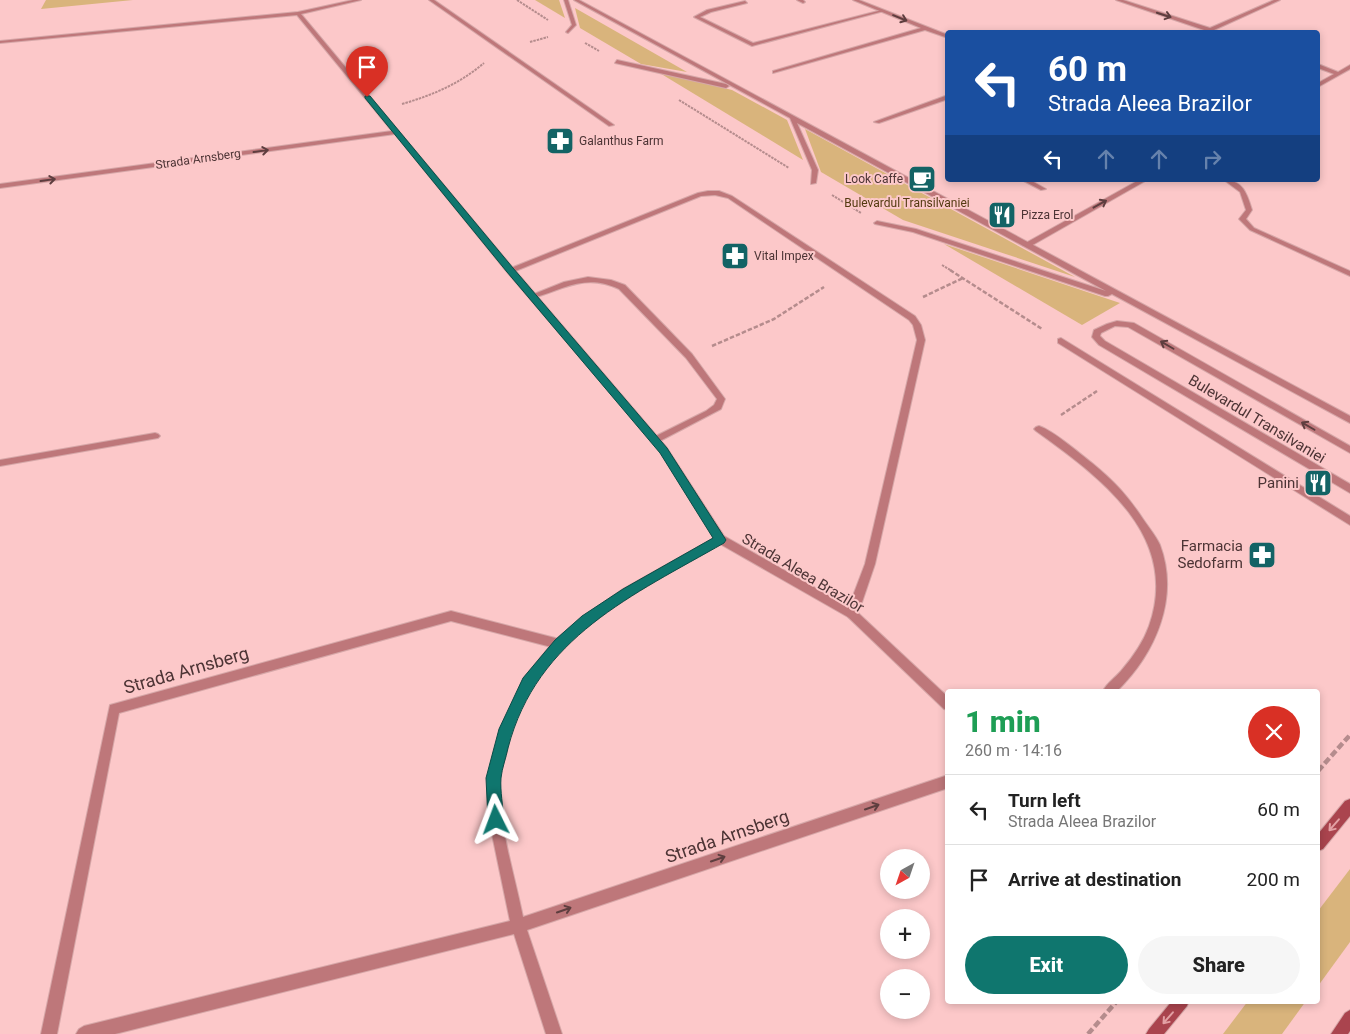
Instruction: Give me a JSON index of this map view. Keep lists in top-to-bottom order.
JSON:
{
  "streets": {
    "street": ["Strada Arnsberg", "Bulevardul Transilvaniei", "Strada Aleea Brazilor"]
  },
  "crossings": [
    ["Strada Arnsberg", "Strada Aleea Brazilor"]
  ],
  "one_way": ["Strada Arnsberg"],
  "parks": ["Bulevardul Transilvaniei"],
  "places": {
    "pharmacy": ["Galanthus Farm", "Vital Impex", "Farmacia Sedofarm"],
    "cafe": ["Look Caffe"],
    "restaurant": ["Pizza Erol", "Panini"]
  },
  "north": "bottom left",
  "page": {
    "turn": ["60 m", "Strada Aleea Brazilor"],
    "heading": ["1 min", "260 m · 14:16"],
    "list": [
      {
        "name": "Turn left",
        "note": "Strada Aleea Brazilor",
        "value": "60 m"
      },
      {
        "name": "Arrive at destination",
        "value": "200 m"
      }
    ],
    "map_buttons": ["+", "−"],
    "buttons": ["Exit", "Share"]
  }
}
